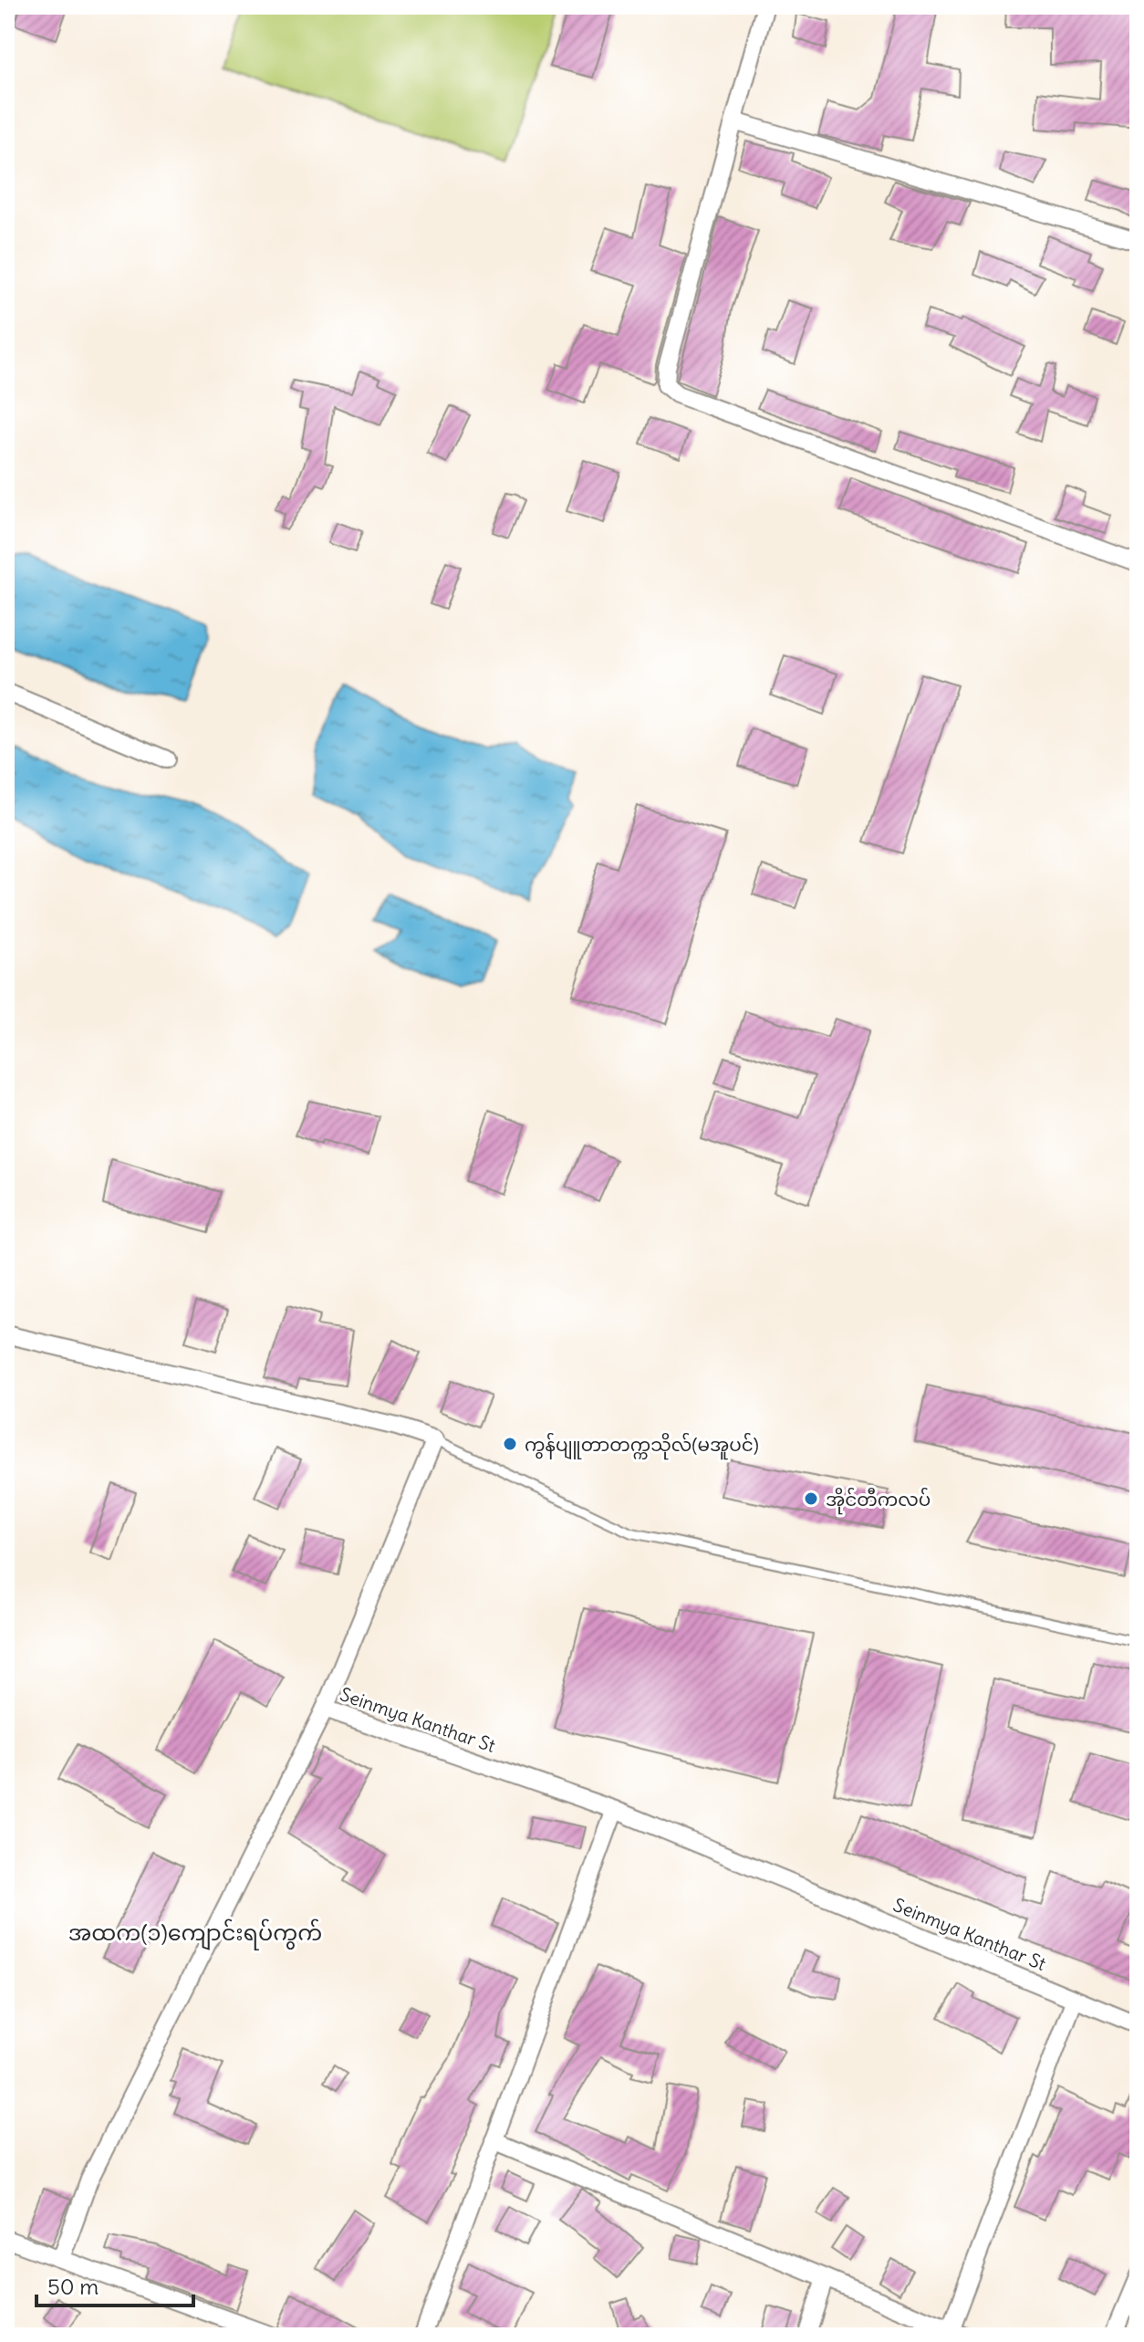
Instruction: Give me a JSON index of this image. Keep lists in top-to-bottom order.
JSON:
{
  "streets": {
    "street": ["Seinmya Kanthar St"]
  },
  "districts": ["အထက(၁)ကျောင်းရပ်ကွက်"],
  "places": ["ကွန်ပျူတာတက္ကသိုလ်(မအူပင်)", "အိုင်တီကလပ်"],
  "scale_bar": "50 m"
}
